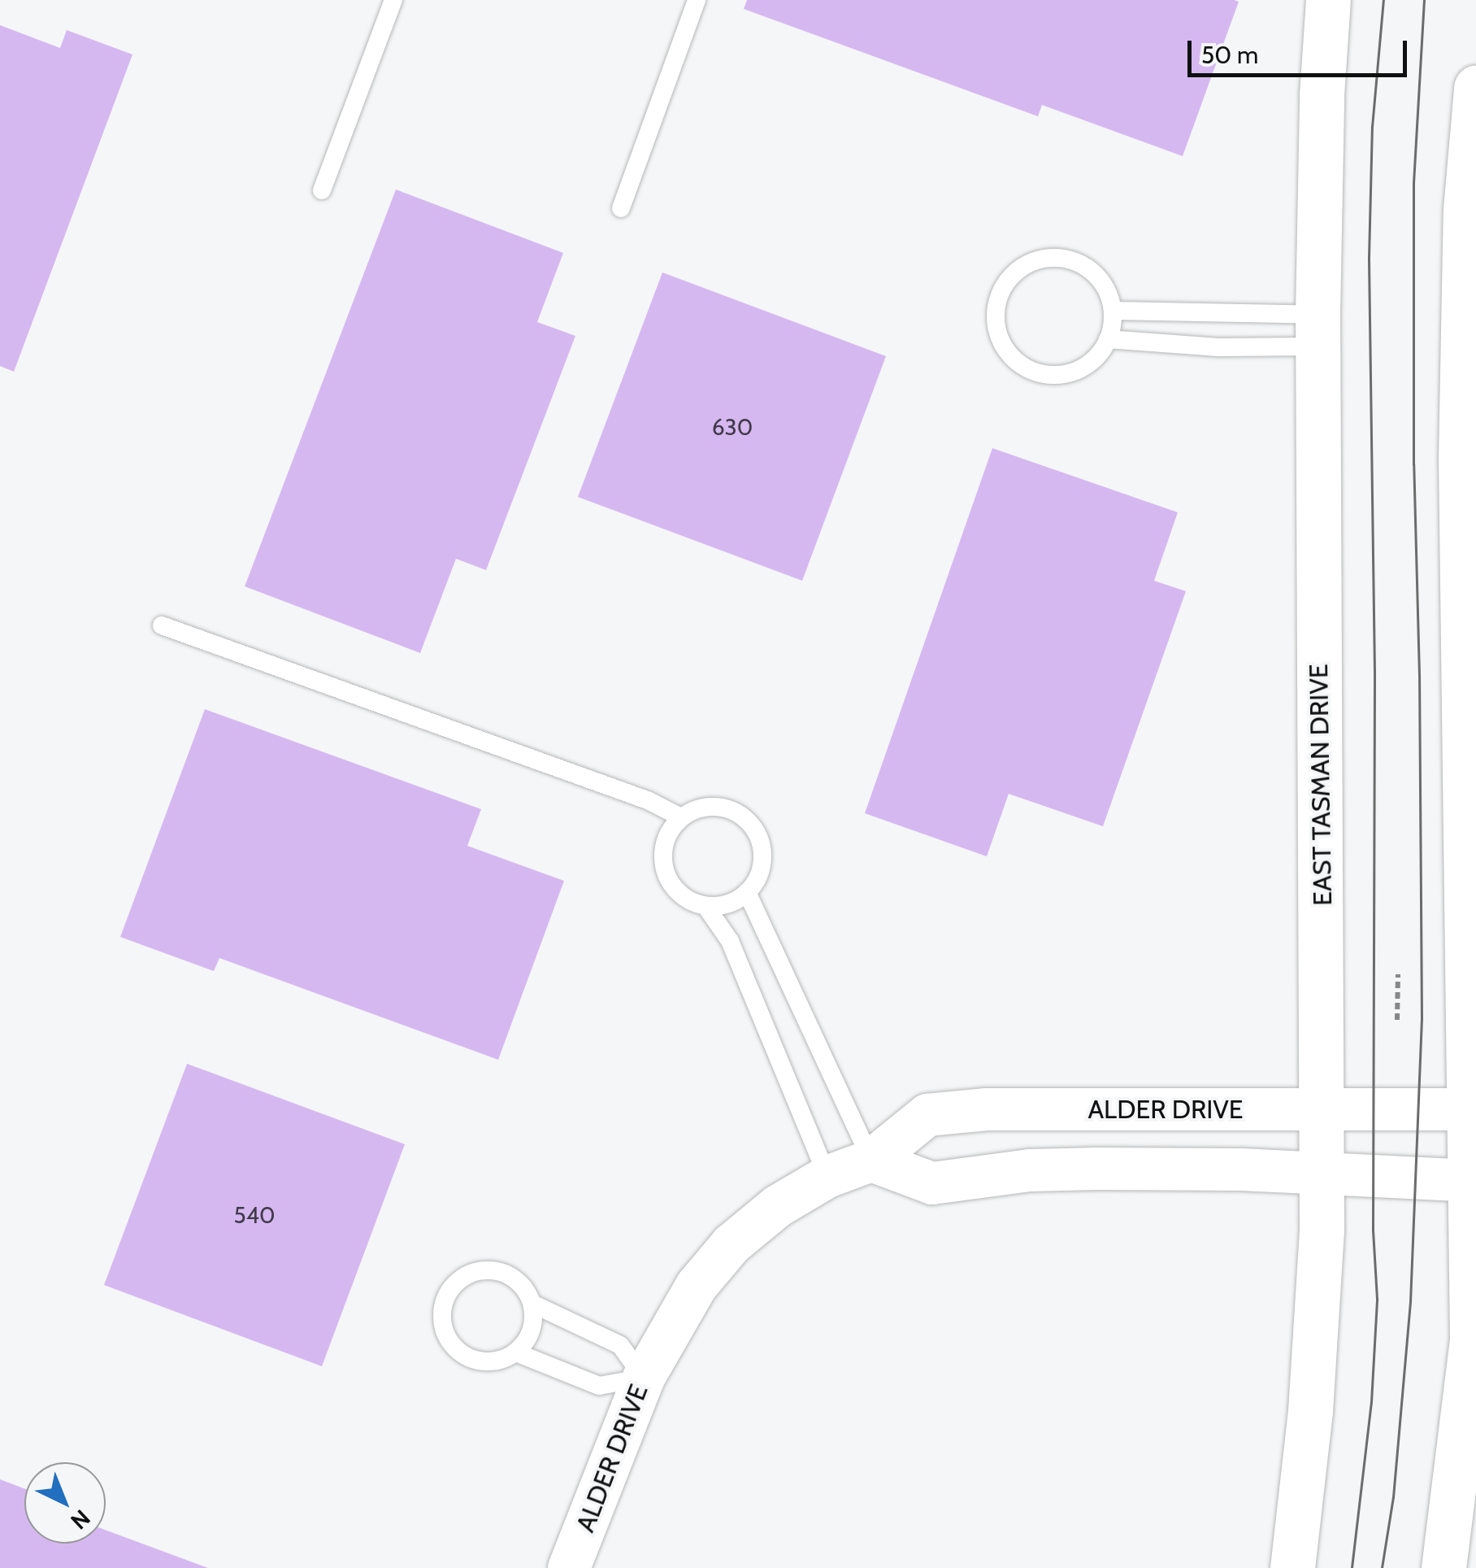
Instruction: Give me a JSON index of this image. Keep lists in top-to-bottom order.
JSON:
{
  "streets": {
    "main road": ["EAST TASMAN DRIVE"],
    "street": ["ALDER DRIVE"]
  },
  "crossings": [
    ["EAST TASMAN DRIVE", "ALDER DRIVE"]
  ],
  "house_numbers": ["630", "540"],
  "scale_bar": "50 m",
  "north": "bottom right"
}
